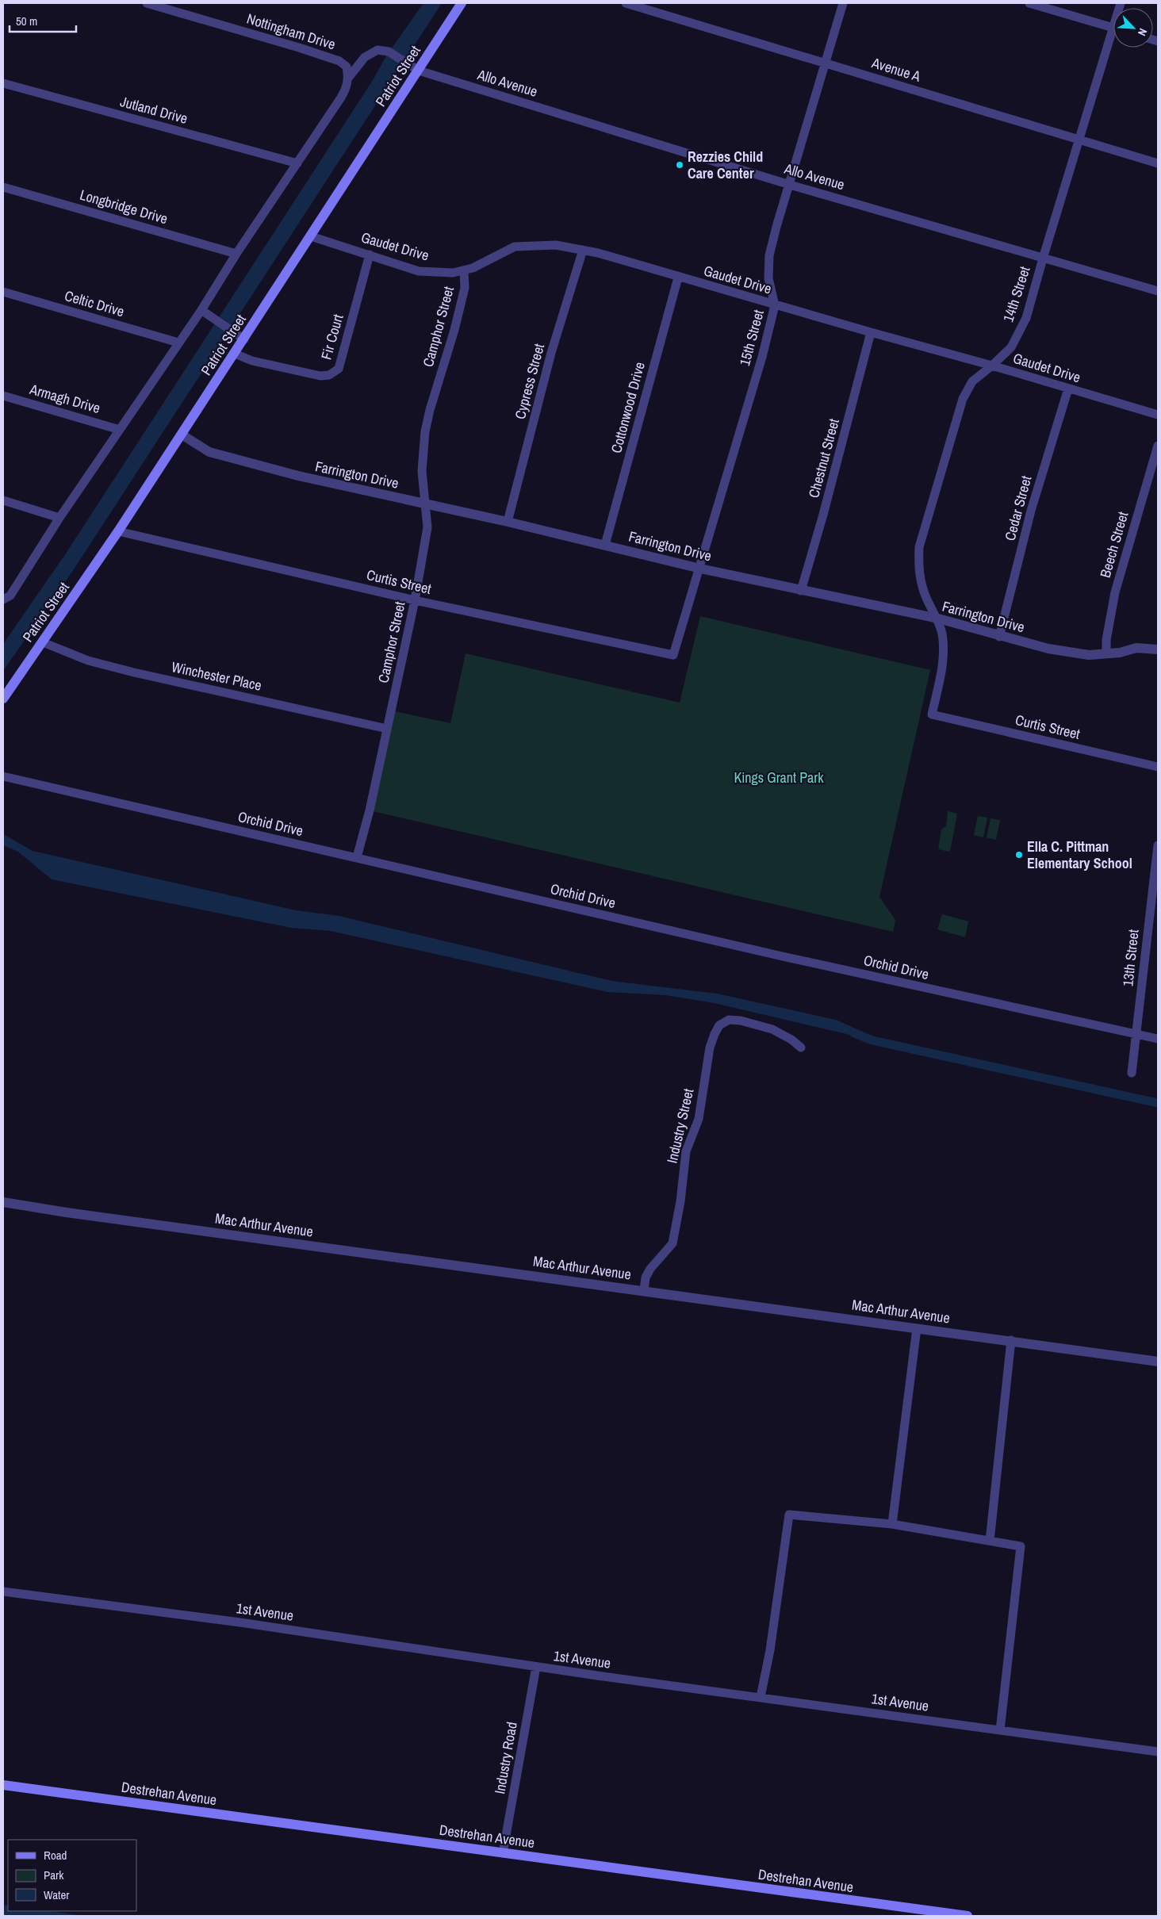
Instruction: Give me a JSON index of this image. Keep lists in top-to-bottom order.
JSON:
{
  "streets": {
    "main road": ["Patriot Street", "Destrehan Avenue"],
    "street": [
      "Nottingham Drive",
      "Avenue A",
      "Allo Avenue",
      "Jutland Drive",
      "Longbridge Drive",
      "Gaudet Drive",
      "14th Street",
      "Celtic Drive",
      "Camphor Street",
      "Fir Court",
      "15th Street",
      "Cypress Street",
      "Armagh Drive",
      "Cottonwood Drive",
      "Chestnut Street",
      "Farrington Drive",
      "Cedar Street",
      "Beech Street",
      "Curtis Street",
      "Winchester Place",
      "Orchid Drive",
      "13th Street",
      "Industry Street",
      "Mac Arthur Avenue",
      "1st Avenue",
      "Industry Road"
    ]
  },
  "crossings": [
    ["Nottingham Drive", "Allo Avenue"],
    ["Avenue A", "14th Street"],
    ["Avenue A", "15th Street"],
    ["Patriot Street", "Allo Avenue"],
    ["Patriot Street", "Gaudet Drive"],
    ["Patriot Street", "Fir Court"],
    ["Patriot Street", "Farrington Drive"],
    ["Patriot Street", "Curtis Street"],
    ["Patriot Street", "Winchester Place"],
    ["Allo Avenue", "14th Street"],
    ["Allo Avenue", "15th Street"],
    ["Gaudet Drive", "14th Street"],
    ["Gaudet Drive", "Camphor Street"],
    ["Gaudet Drive", "Fir Court"],
    ["Gaudet Drive", "15th Street"],
    ["Gaudet Drive", "Cypress Street"],
    ["Gaudet Drive", "Cottonwood Drive"],
    ["Gaudet Drive", "Chestnut Street"],
    ["Gaudet Drive", "Cedar Street"],
    ["14th Street", "Farrington Drive"],
    ["14th Street", "Curtis Street"],
    ["Camphor Street", "Farrington Drive"],
    ["Camphor Street", "Curtis Street"],
    ["Camphor Street", "Winchester Place"],
    ["Camphor Street", "Orchid Drive"],
    ["15th Street", "Farrington Drive"],
    ["15th Street", "Curtis Street"],
    ["Cypress Street", "Farrington Drive"],
    ["Cottonwood Drive", "Farrington Drive"],
    ["Chestnut Street", "Farrington Drive"],
    ["Farrington Drive", "Cedar Street"],
    ["Farrington Drive", "Beech Street"],
    ["Orchid Drive", "13th Street"],
    ["Industry Street", "Mac Arthur Avenue"],
    ["1st Avenue", "Industry Road"],
    ["Industry Road", "Destrehan Avenue"]
  ],
  "parks": ["Kings Grant Park"],
  "places": ["Rezzies Child Care Center", "Ella C. Pittman Elementary School"],
  "legend": ["Road", "Park", "Water"],
  "scale_bar": "50 m",
  "north": "bottom right"
}
